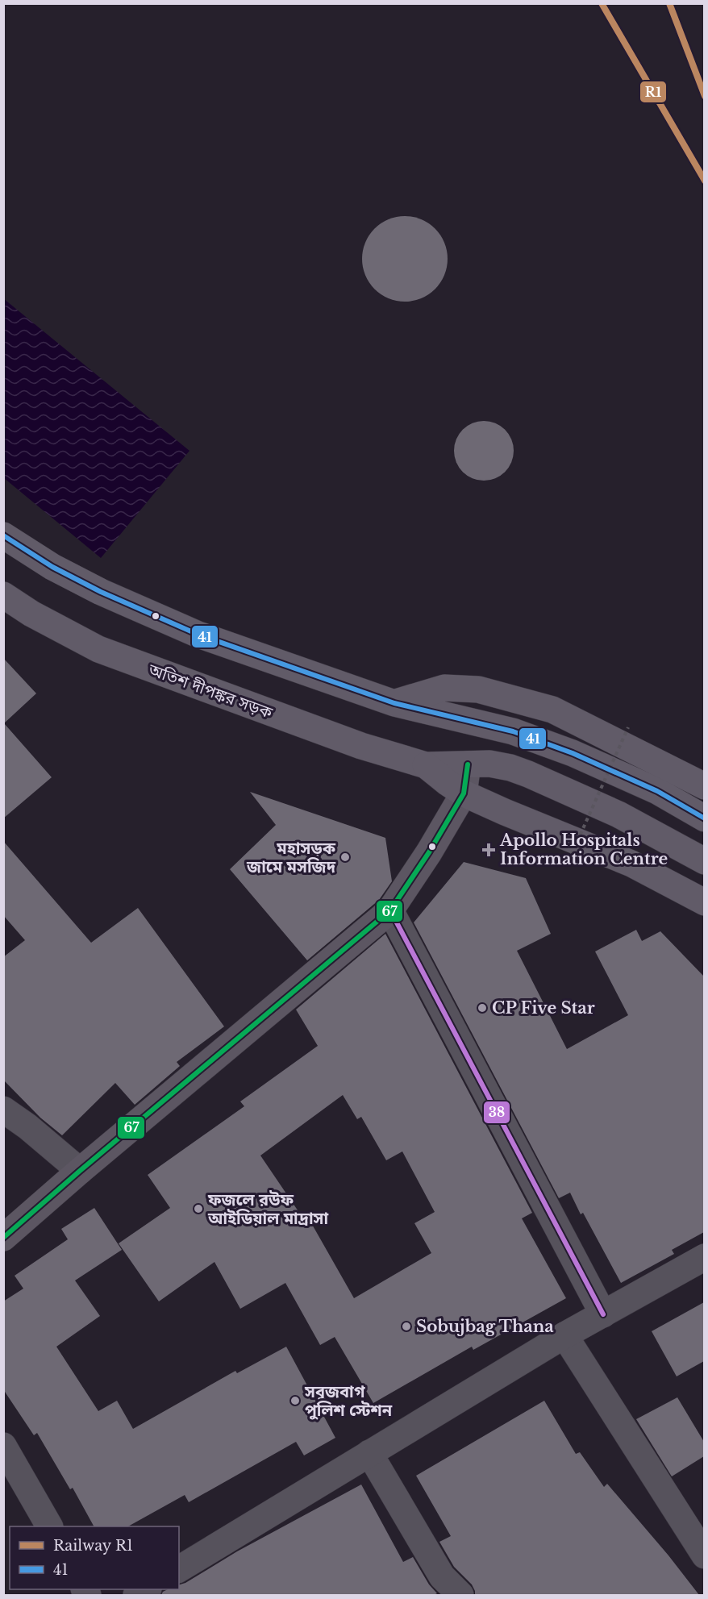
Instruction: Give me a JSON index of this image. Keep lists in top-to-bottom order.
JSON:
{
  "streets": {
    "main road": ["অতিশ দীপঙ্কর সড়ক"]
  },
  "places": {
    "health": ["Apollo Hospitals Information Centre"],
    "other": [
      "মহাসড়ক জামে মসজিদ",
      "CP Five Star",
      "ফজলে রউফ আইডিয়াল মাদ্রাসা",
      "Sobujbag Thana",
      "সবুজবাগ পুলিশ স্টেশন"
    ]
  },
  "lines": [
    "rail line R1",
    "transit line 41",
    "transit line 67",
    "transit line 38"
  ],
  "legend": ["Railway R1", "41"]
}
